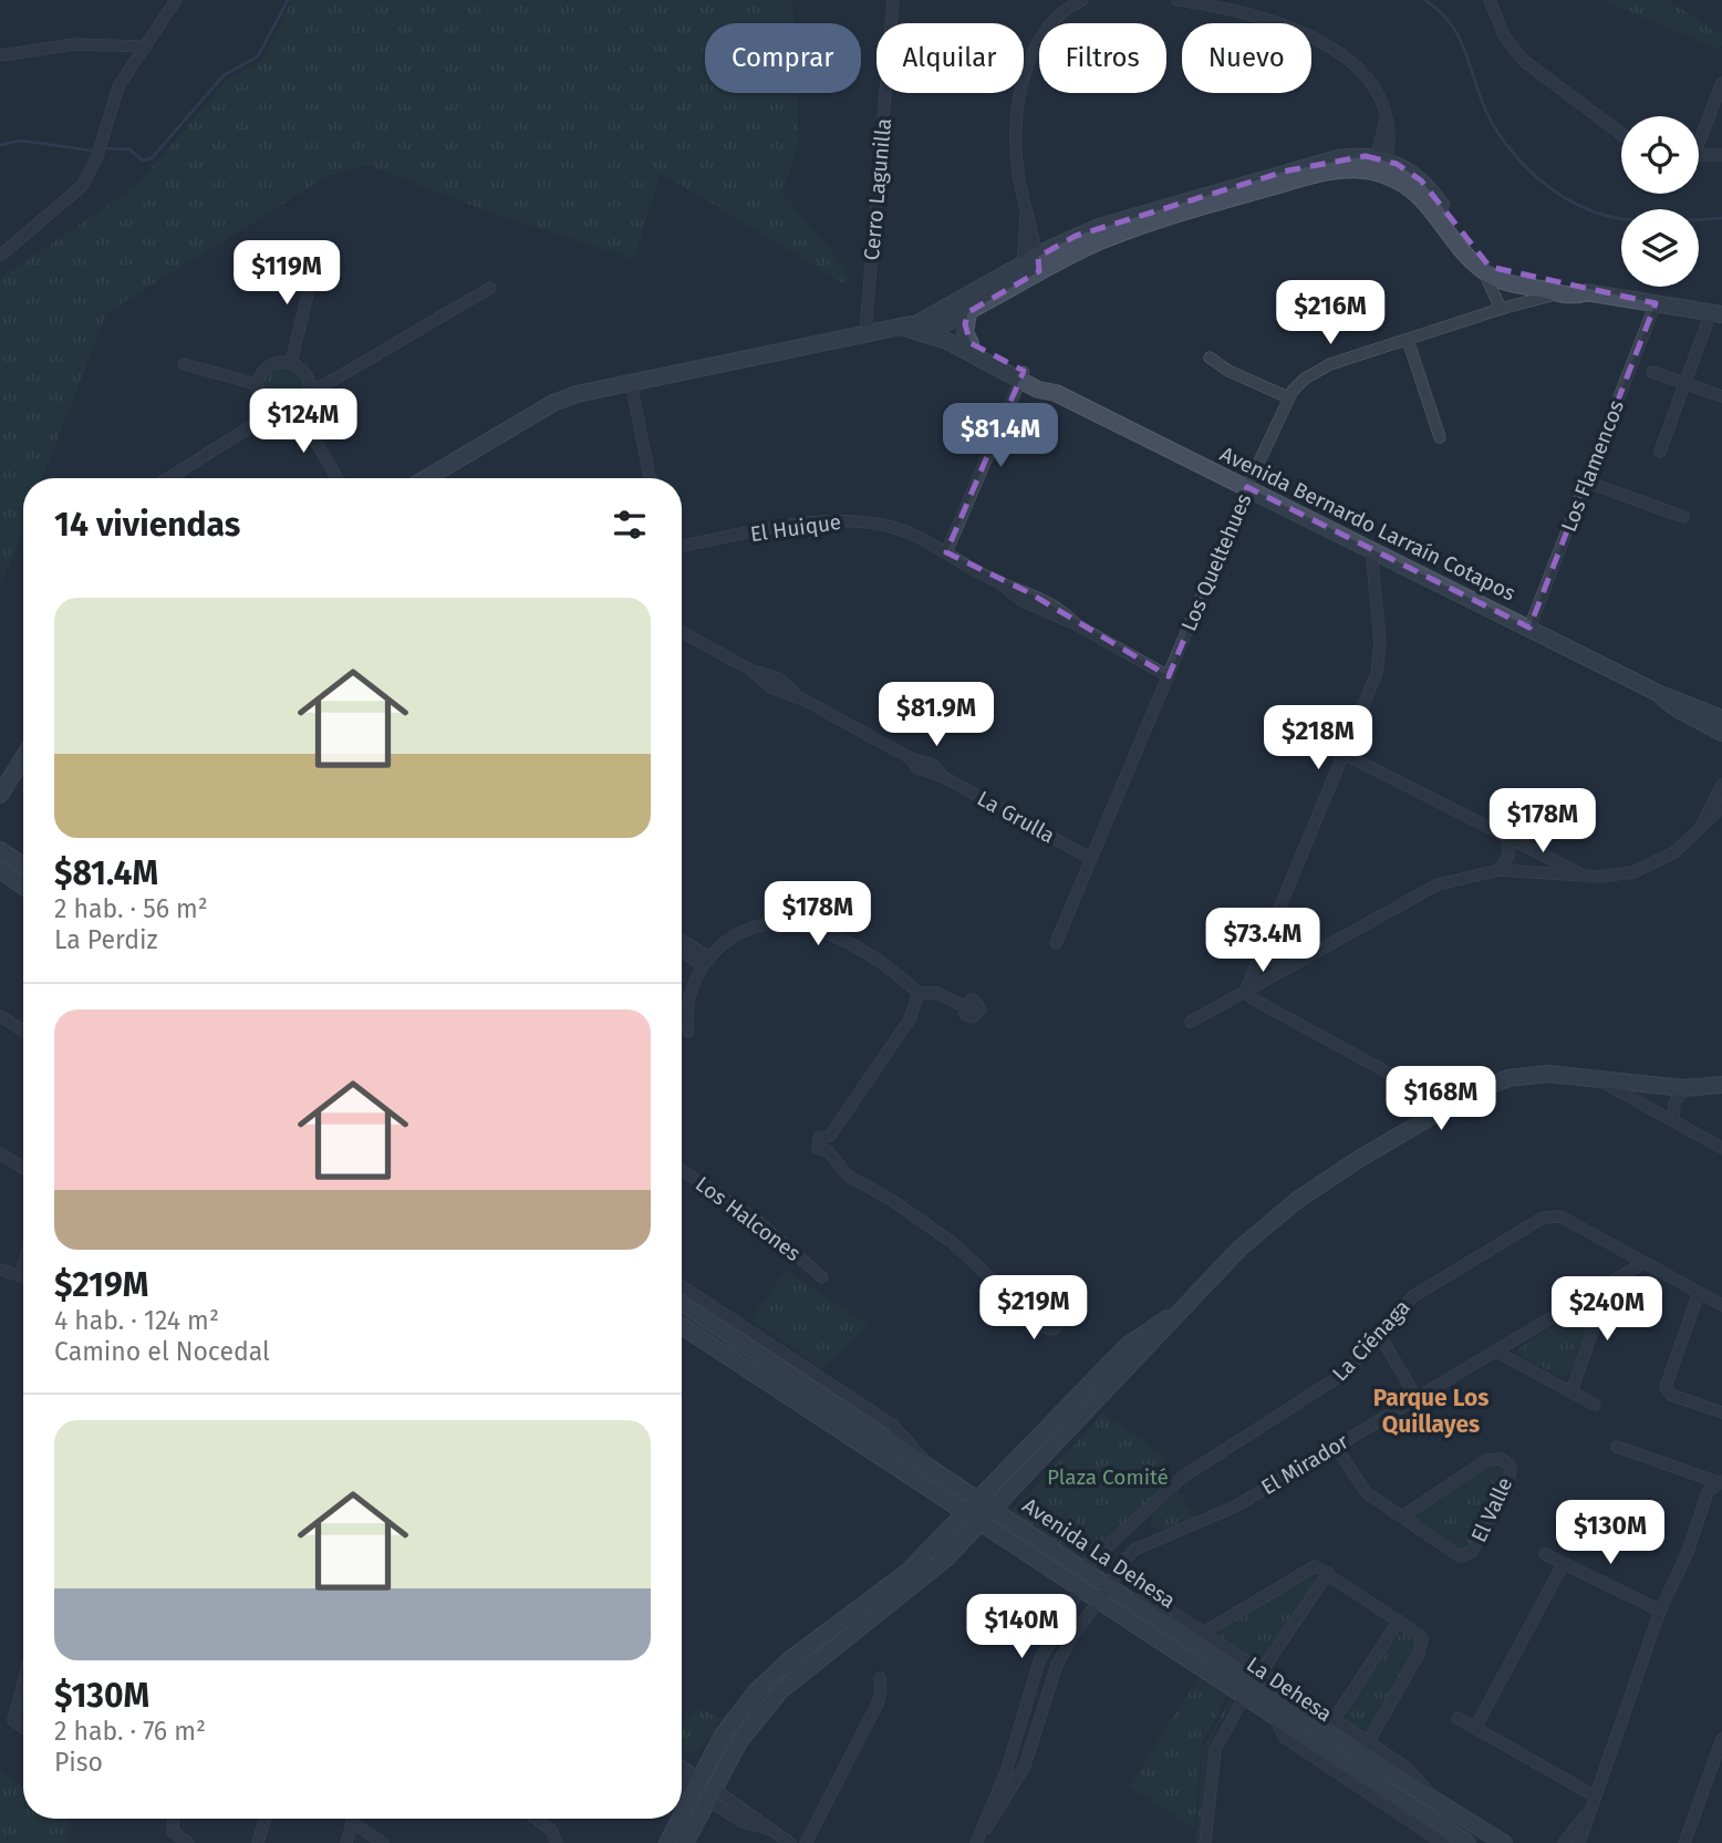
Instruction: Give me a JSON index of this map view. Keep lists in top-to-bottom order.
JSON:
{
  "streets": {
    "street": [
      "Cerro Lagunilla",
      "Los Flamencos",
      "Avenida Bernardo Larraín Cotapos",
      "El Huique",
      "Los Queltehues",
      "La Grulla",
      "Los Halcones",
      "La Ciénaga",
      "El Mirador",
      "El Valle",
      "Avenida La Dehesa",
      "La Dehesa"
    ]
  },
  "crossings": [
    ["Cerro Lagunilla", "Avenida Bernardo Larraín Cotapos"],
    ["Los Flamencos", "Avenida Bernardo Larraín Cotapos"],
    ["Avenida Bernardo Larraín Cotapos", "Los Queltehues"],
    ["El Huique", "Los Queltehues"],
    ["Los Queltehues", "La Grulla"],
    ["La Ciénaga", "El Mirador"],
    ["La Ciénaga", "Avenida La Dehesa"],
    ["El Mirador", "El Valle"],
    ["El Mirador", "Avenida La Dehesa"],
    ["Avenida La Dehesa", "La Dehesa"]
  ],
  "districts": ["Parque Los Quillayes"],
  "parks": ["Plaza Comité"],
  "page": {
    "chip": [
      "Comprar",
      "Alquilar",
      "Filtros",
      "Nuevo"
    ],
    "price": [
      "$119M",
      "$216M",
      "$124M",
      "$81.4M",
      "$81.9M",
      "$218M",
      "$178M",
      "$178M",
      "$73.4M",
      "$168M",
      "$219M",
      "$240M",
      "$130M",
      "$140M"
    ],
    "heading": "14 viviendas",
    "list": [
      {
        "name": "$81.4M",
        "note": "2 hab. · 56 m² · La Perdiz"
      },
      {
        "name": "$219M",
        "note": "4 hab. · 124 m² · Camino el Nocedal"
      },
      {
        "name": "$130M",
        "note": "2 hab. · 76 m² · Piso"
      }
    ]
  }
}
